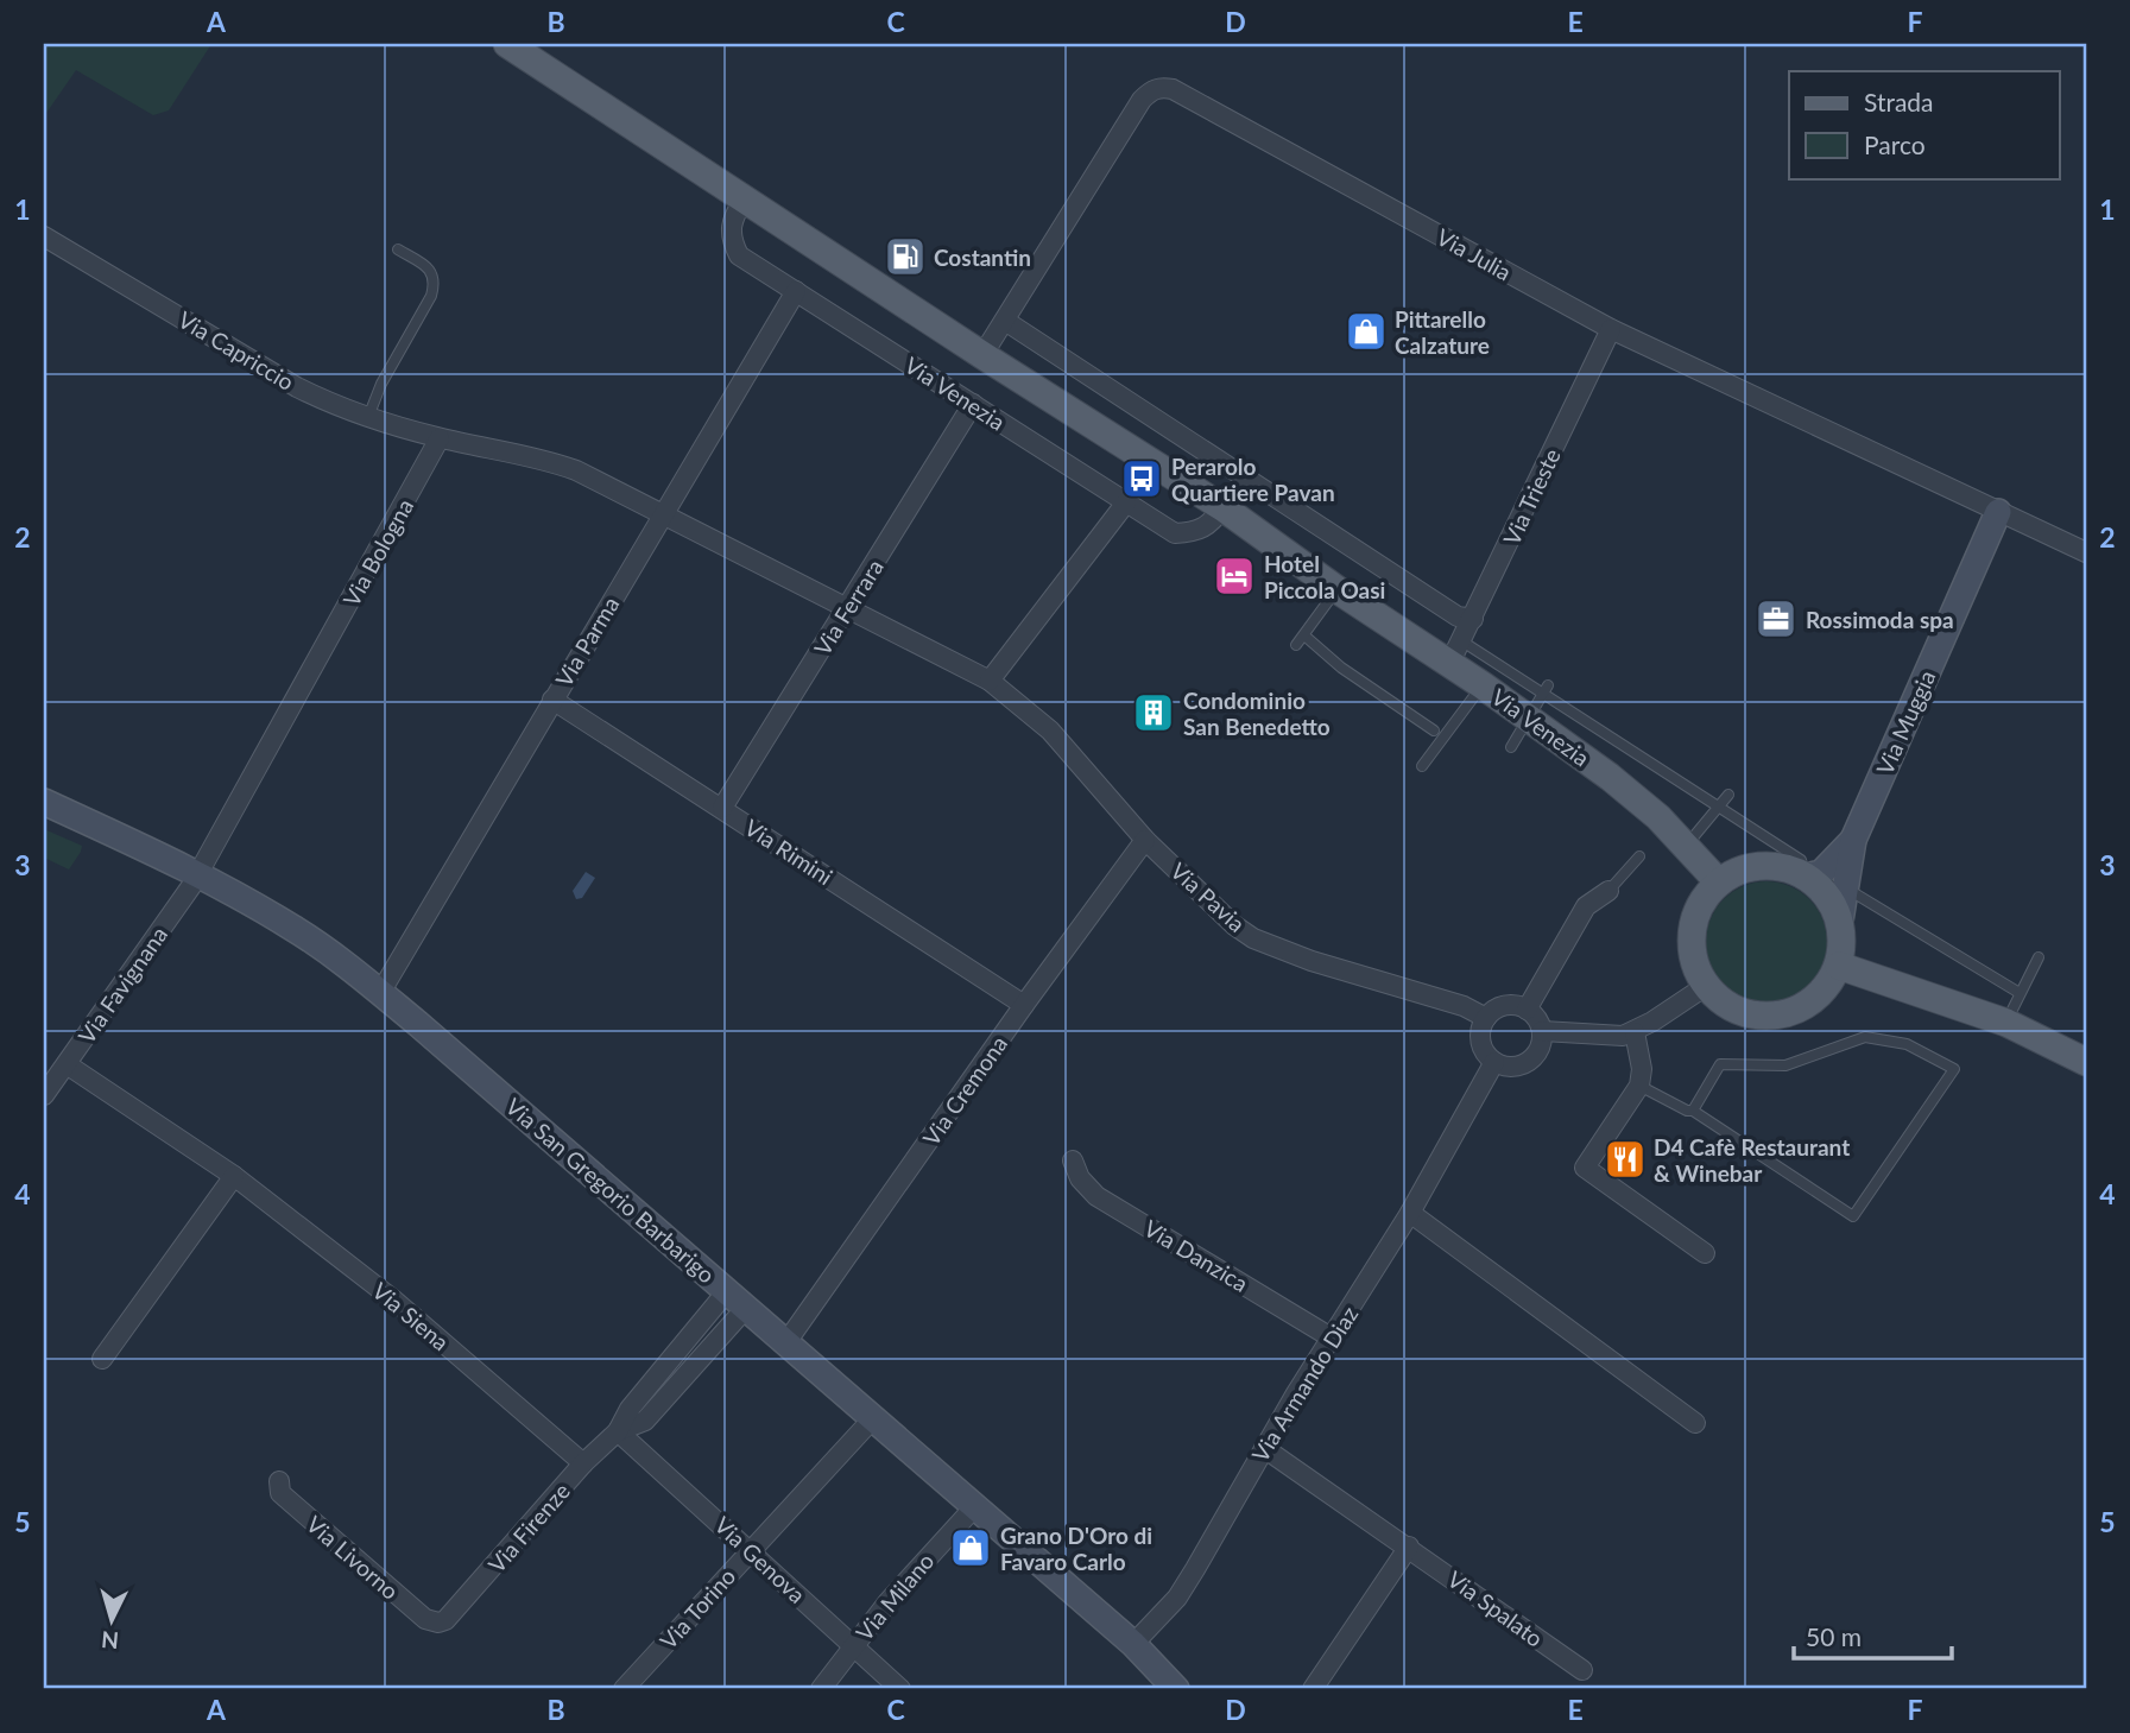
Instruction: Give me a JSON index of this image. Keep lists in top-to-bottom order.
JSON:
{
  "streets": {
    "main road": ["Via Venezia"],
    "street": [
      "Via Julia",
      "Via Capriccio",
      "Via Trieste",
      "Via Bologna",
      "Via Ferrara",
      "Via Parma",
      "Via Muggia",
      "Via Rimini",
      "Via Pavia",
      "Via Favignana",
      "Via Cremona",
      "Via San Gregorio Barbarigo",
      "Via Danzica",
      "Via Siena",
      "Via Armando Diaz",
      "Via Firenze",
      "Via Livorno",
      "Via Genova",
      "Via Milano",
      "Via Torino",
      "Via Spalato"
    ]
  },
  "crossings": [
    ["Via Julia", "Via Venezia"],
    ["Via Julia", "Via Trieste"],
    ["Via Julia", "Via Muggia"],
    ["Via Capriccio", "Via Bologna"],
    ["Via Venezia", "Via Trieste"],
    ["Via Venezia", "Via Ferrara"],
    ["Via Venezia", "Via Parma"],
    ["Via Venezia", "Via Muggia"],
    ["Via Bologna", "Via Favignana"],
    ["Via Bologna", "Via San Gregorio Barbarigo"],
    ["Via Ferrara", "Via Rimini"],
    ["Via Ferrara", "Via Pavia"],
    ["Via Parma", "Via Rimini"],
    ["Via Parma", "Via Pavia"],
    ["Via Parma", "Via San Gregorio Barbarigo"],
    ["Via Rimini", "Via Cremona"],
    ["Via Pavia", "Via Cremona"],
    ["Via Pavia", "Via Armando Diaz"],
    ["Via Favignana", "Via San Gregorio Barbarigo"],
    ["Via Favignana", "Via Siena"],
    ["Via Cremona", "Via San Gregorio Barbarigo"],
    ["Via San Gregorio Barbarigo", "Via Armando Diaz"],
    ["Via San Gregorio Barbarigo", "Via Firenze"],
    ["Via San Gregorio Barbarigo", "Via Milano"],
    ["Via San Gregorio Barbarigo", "Via Torino"],
    ["Via Danzica", "Via Armando Diaz"],
    ["Via Siena", "Via Firenze"],
    ["Via Armando Diaz", "Via Spalato"],
    ["Via Firenze", "Via Livorno"],
    ["Via Firenze", "Via Genova"],
    ["Via Genova", "Via Milano"],
    ["Via Genova", "Via Torino"]
  ],
  "places": {
    "fuel station": ["Costantin"],
    "shop": ["Pittarello Calzature", "Grano D'Oro di Favaro Carlo"],
    "bus stop": ["Perarolo Quartiere Pavan"],
    "hotel": ["Hotel Piccola Oasi"],
    "office": ["Rossimoda spa"],
    "building": ["Condominio San Benedetto"],
    "restaurant": ["D4 Cafè Restaurant & Winebar"]
  },
  "legend": ["Strada", "Parco"],
  "scale_bar": "50 m",
  "north": "bottom",
  "grid": {
    "columns": [
      "A",
      "B",
      "C",
      "D",
      "E",
      "F"
    ],
    "rows": [
      "1",
      "2",
      "3",
      "4",
      "5"
    ]
  }
}
